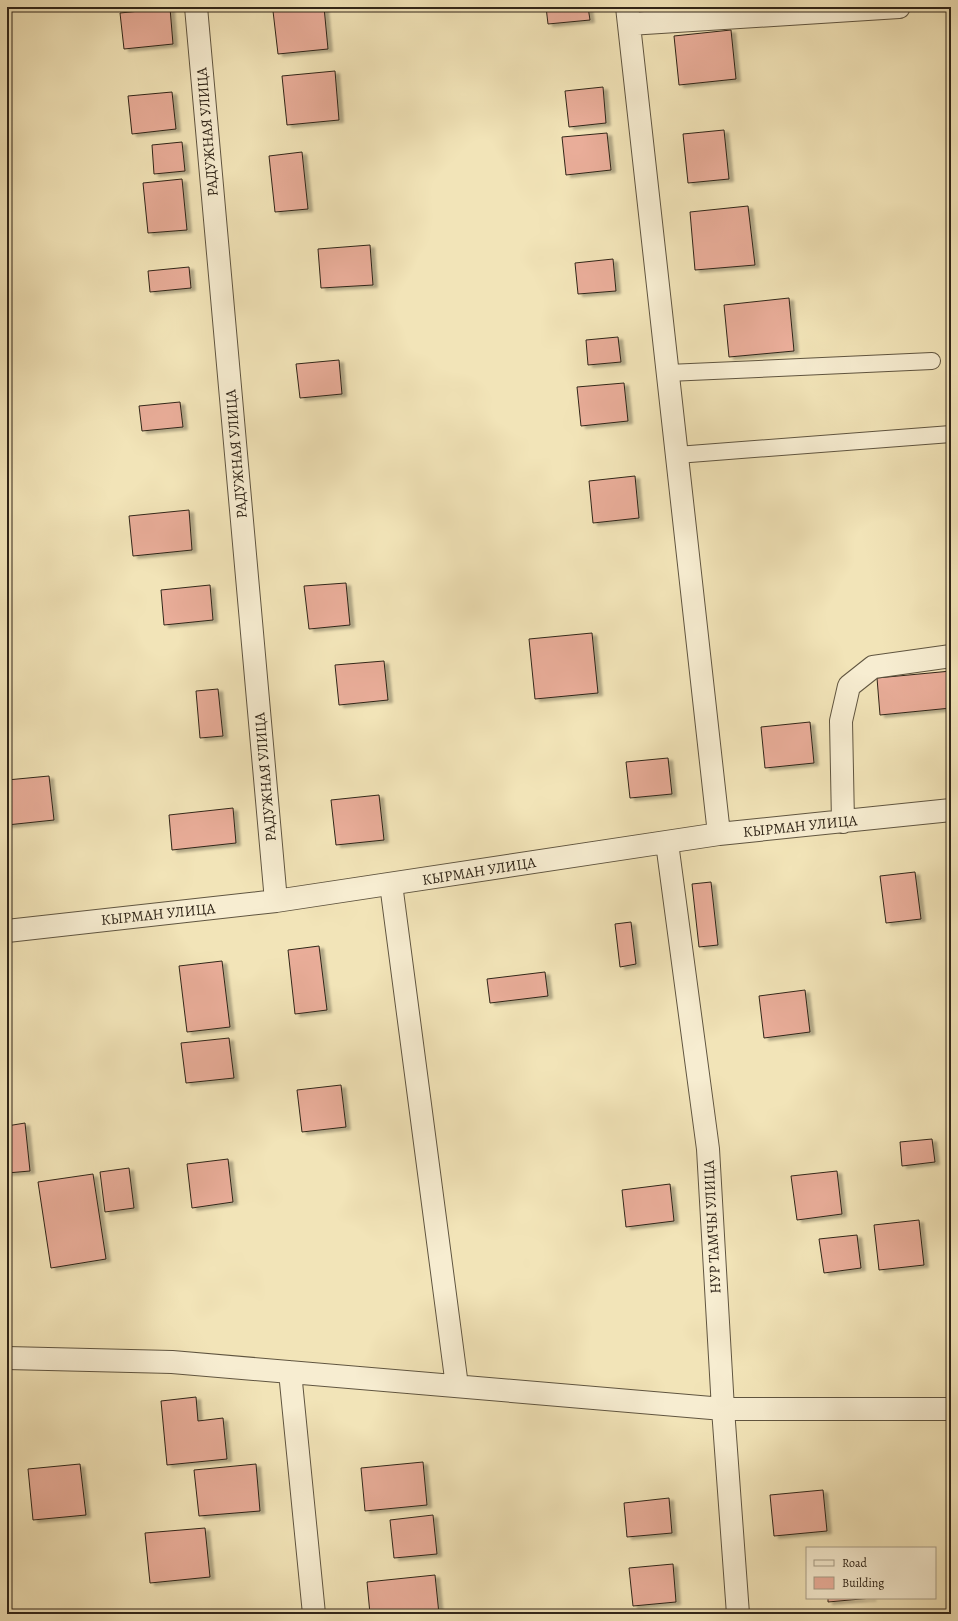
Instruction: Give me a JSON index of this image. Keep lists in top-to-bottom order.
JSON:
{
  "streets": {
    "street": ["РАДУЖНАЯ УЛИЦА", "КЫРМАН УЛИЦА", "НУР ТАМЧЫ УЛИЦА"]
  },
  "crossings": [
    ["РАДУЖНАЯ УЛИЦА", "КЫРМАН УЛИЦА"],
    ["КЫРМАН УЛИЦА", "НУР ТАМЧЫ УЛИЦА"]
  ],
  "legend": ["Road", "Building"]
}
